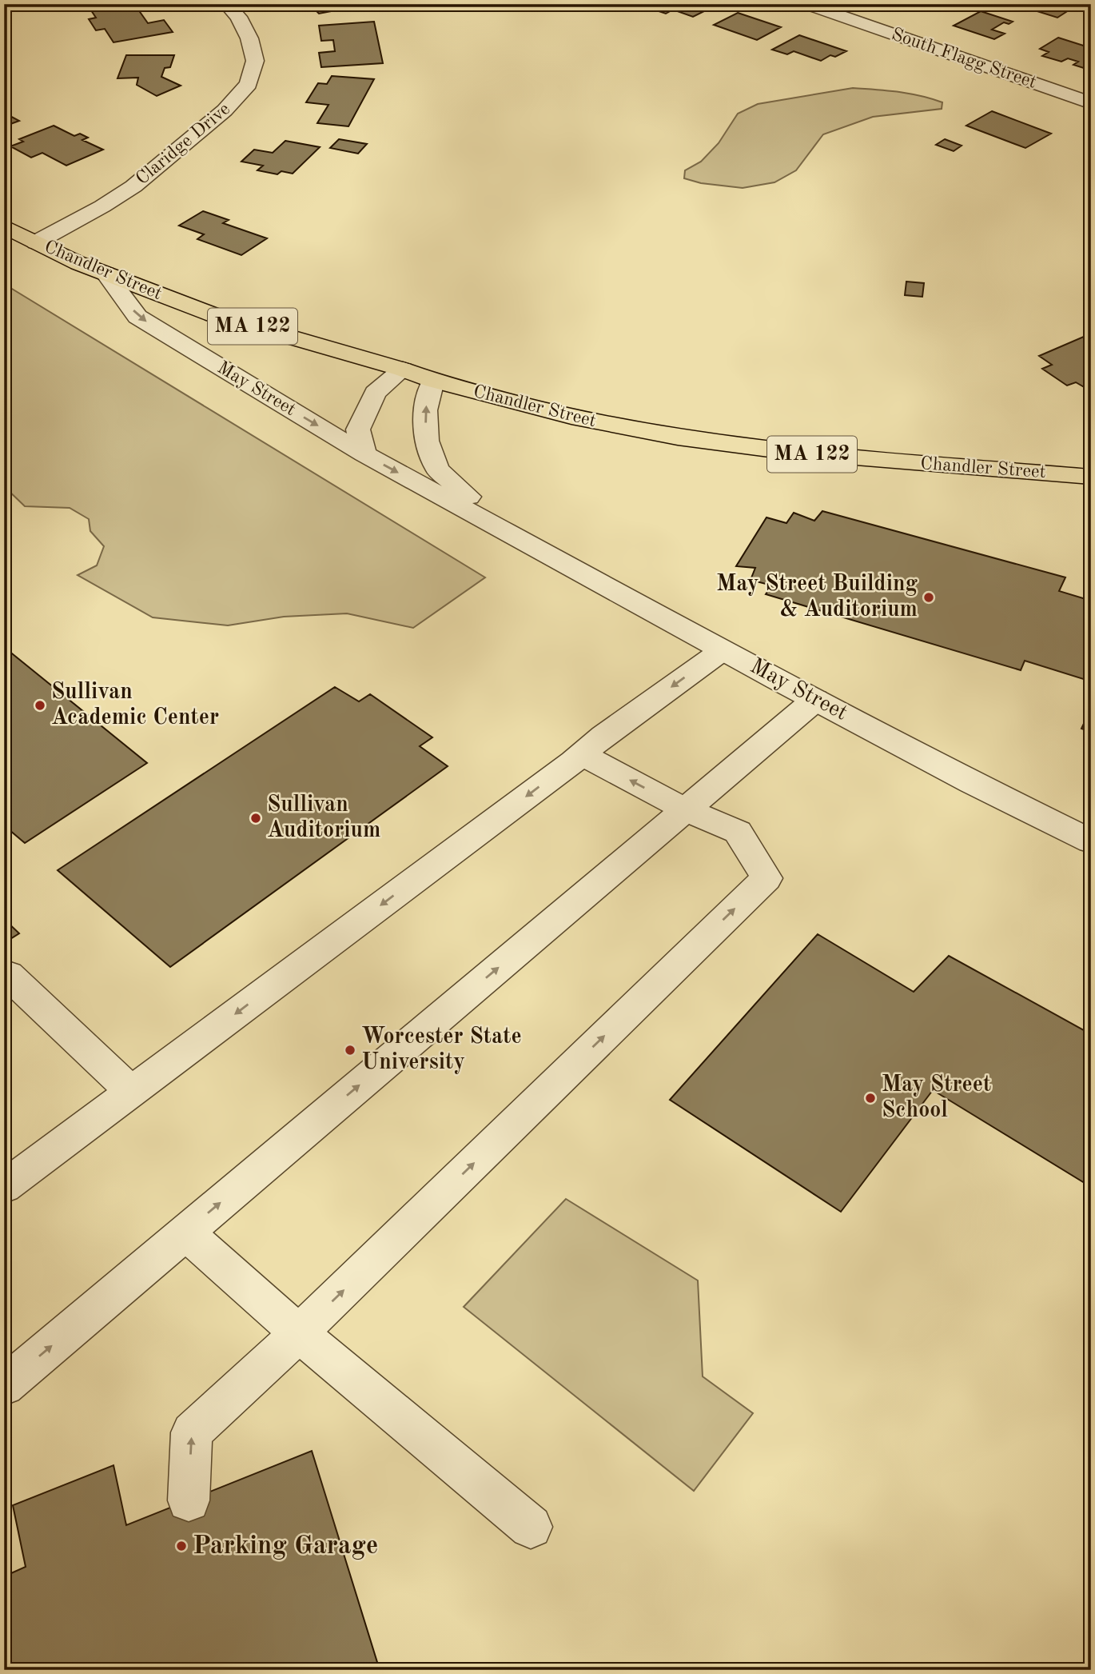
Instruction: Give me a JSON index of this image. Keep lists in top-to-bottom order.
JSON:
{
  "streets": {
    "main road": ["Chandler Street", "MA 122"],
    "street": ["South Flagg Street", "Claridge Drive", "May Street"]
  },
  "crossings": [
    ["Claridge Drive", "Chandler Street"],
    ["Chandler Street", "May Street"]
  ],
  "places": [
    "May Street Building & Auditorium",
    "Sullivan Academic Center",
    "Sullivan Auditorium",
    "Worcester State University",
    "May Street School",
    "Parking Garage"
  ]
}
